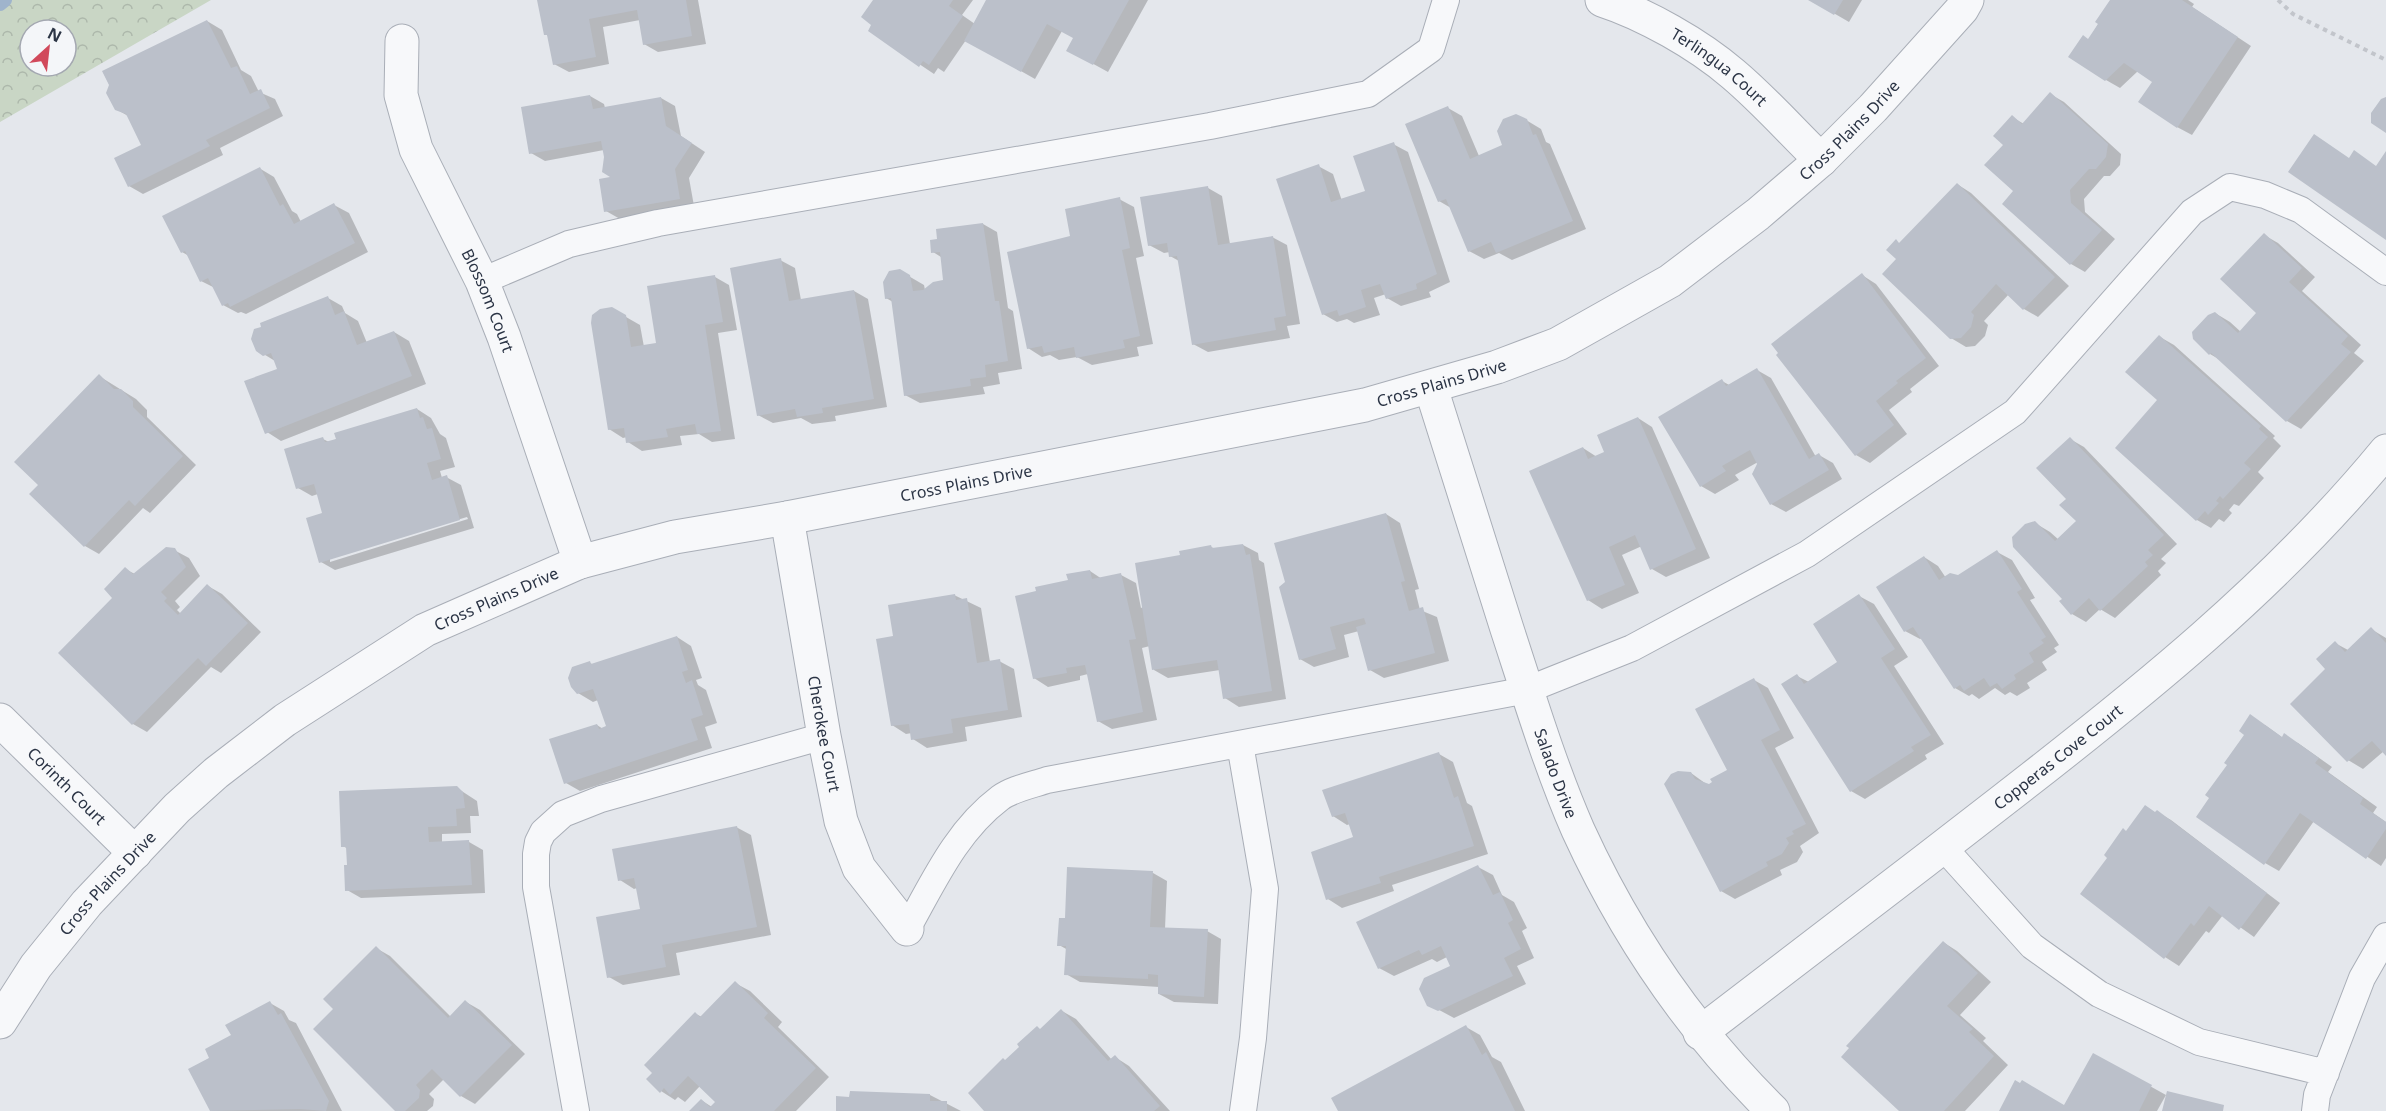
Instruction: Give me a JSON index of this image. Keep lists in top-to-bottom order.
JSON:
{
  "streets": {
    "street": [
      "Terlingua Court",
      "Cross Plains Drive",
      "Blossom Court",
      "Cherokee Court",
      "Copperas Cove Court",
      "Salado Drive",
      "Corinth Court"
    ]
  },
  "crossings": [
    ["Terlingua Court", "Cross Plains Drive"],
    ["Cross Plains Drive", "Blossom Court"],
    ["Cross Plains Drive", "Cherokee Court"],
    ["Cross Plains Drive", "Salado Drive"],
    ["Cross Plains Drive", "Corinth Court"],
    ["Copperas Cove Court", "Salado Drive"]
  ],
  "north": "top right"
}
